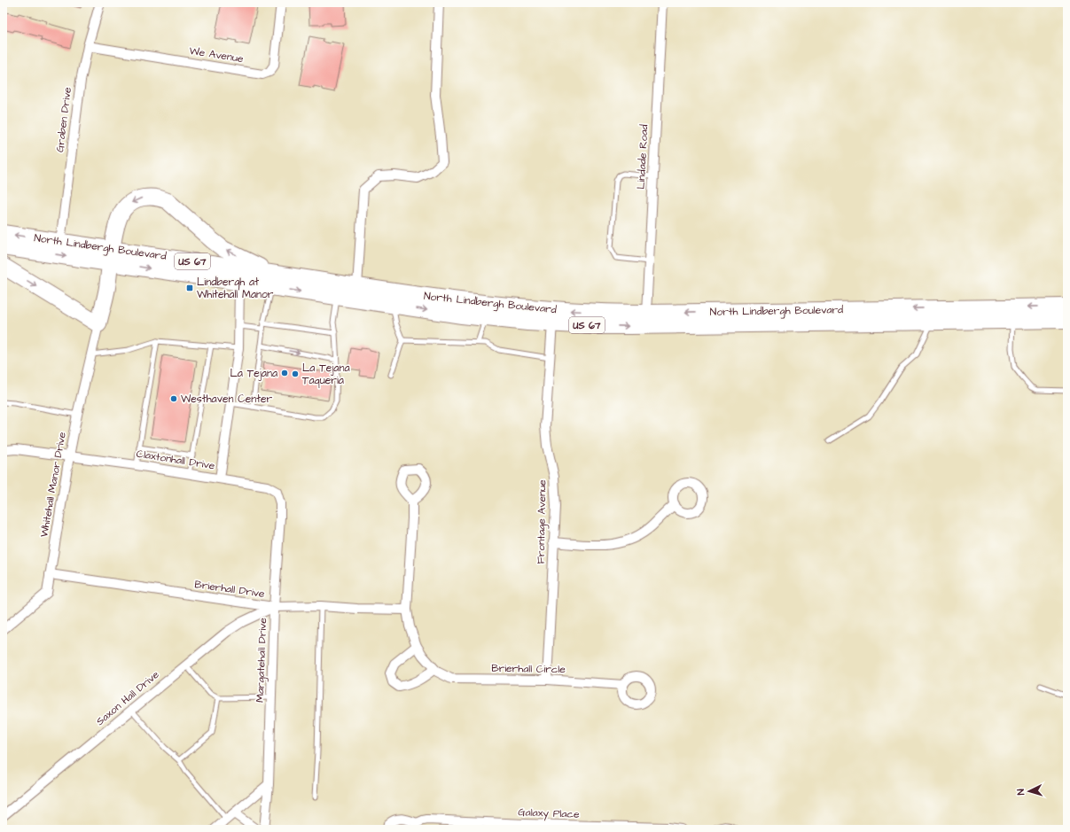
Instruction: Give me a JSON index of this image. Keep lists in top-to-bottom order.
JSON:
{
  "streets": {
    "highway": ["North Lindbergh Boulevard", "US 67"],
    "street": [
      "We Avenue",
      "Graben Drive",
      "Lindade Road",
      "Claxtonhall Drive",
      "Whitehall Manor Drive",
      "Frontage Avenue",
      "Brierhall Drive",
      "Margatehall Drive",
      "Brierhall Circle",
      "Saxon Hall Drive",
      "Galaxy Place"
    ]
  },
  "crossings": [
    ["We Avenue", "Graben Drive"],
    ["Graben Drive", "North Lindbergh Boulevard"],
    ["Lindade Road", "North Lindbergh Boulevard"],
    ["North Lindbergh Boulevard", "Frontage Avenue"],
    ["Claxtonhall Drive", "Whitehall Manor Drive"],
    ["Claxtonhall Drive", "Margatehall Drive"],
    ["Whitehall Manor Drive", "Brierhall Drive"],
    ["Frontage Avenue", "Brierhall Circle"],
    ["Brierhall Drive", "Margatehall Drive"],
    ["Brierhall Drive", "Brierhall Circle"],
    ["Brierhall Drive", "Saxon Hall Drive"],
    ["Margatehall Drive", "Saxon Hall Drive"]
  ],
  "places": {
    "transit": ["Lindbergh at Whitehall Manor"],
    "other": ["La Tejana", "La Tejana Taqueria", "Westhaven Center"]
  },
  "north": "left"
}
